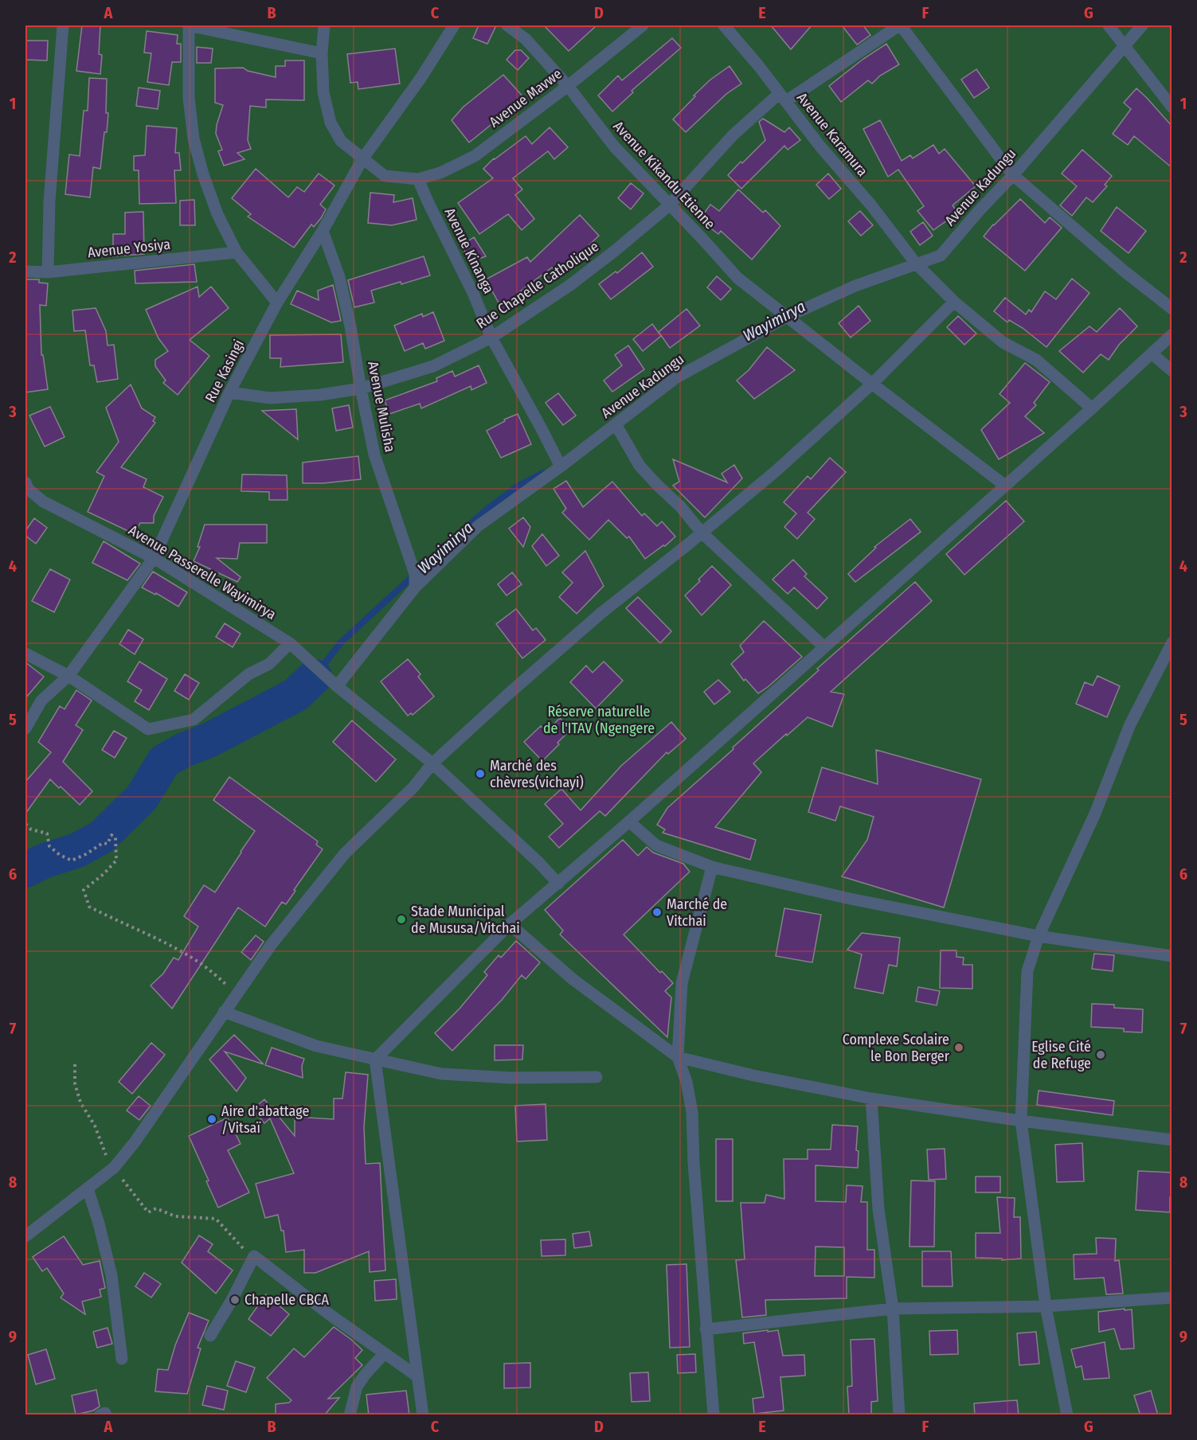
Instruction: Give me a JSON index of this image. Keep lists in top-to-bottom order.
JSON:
{
  "streets": {
    "street": [
      "Avenue Mavwe",
      "Avenue Karamura",
      "Avenue Kikandu Etienne",
      "Avenue Kadungu",
      "Avenue Yosiya",
      "Avenue Kinanga",
      "Rue Chapelle Catholique",
      "Rue Kasingi",
      "Avenue Mulisha",
      "Avenue Passerelle Wayimirya"
    ]
  },
  "crossings": [
    ["Avenue Mavwe", "Avenue Kikandu Etienne"],
    ["Avenue Mavwe", "Avenue Kinanga"],
    ["Avenue Karamura", "Avenue Kadungu"],
    ["Avenue Karamura", "Rue Chapelle Catholique"],
    ["Avenue Kikandu Etienne", "Avenue Kadungu"],
    ["Avenue Kikandu Etienne", "Rue Chapelle Catholique"],
    ["Avenue Kadungu", "Avenue Kinanga"],
    ["Avenue Kadungu", "Avenue Mulisha"],
    ["Avenue Kadungu", "Avenue Passerelle Wayimirya"],
    ["Avenue Kinanga", "Rue Chapelle Catholique"],
    ["Rue Chapelle Catholique", "Rue Kasingi"],
    ["Rue Chapelle Catholique", "Avenue Mulisha"],
    ["Rue Kasingi", "Avenue Mulisha"],
    ["Rue Kasingi", "Avenue Passerelle Wayimirya"]
  ],
  "water": ["Wayimirya"],
  "parks": ["Réserve naturelle de l'ITAV (Ngengere"],
  "places": [
    "Marché des chèvres(vichayi)",
    "Marché de Vitchai",
    "Stade Municipal de Mususa/Vitchai",
    "Complexe Scolaire le Bon Berger",
    "Eglise Cité de Refuge",
    "Aire d'abattage /Vitsaï",
    "Chapelle CBCA"
  ],
  "grid": {
    "columns": [
      "A",
      "B",
      "C",
      "D",
      "E",
      "F",
      "G"
    ],
    "rows": [
      "1",
      "2",
      "3",
      "4",
      "5",
      "6",
      "7",
      "8",
      "9"
    ]
  }
}
